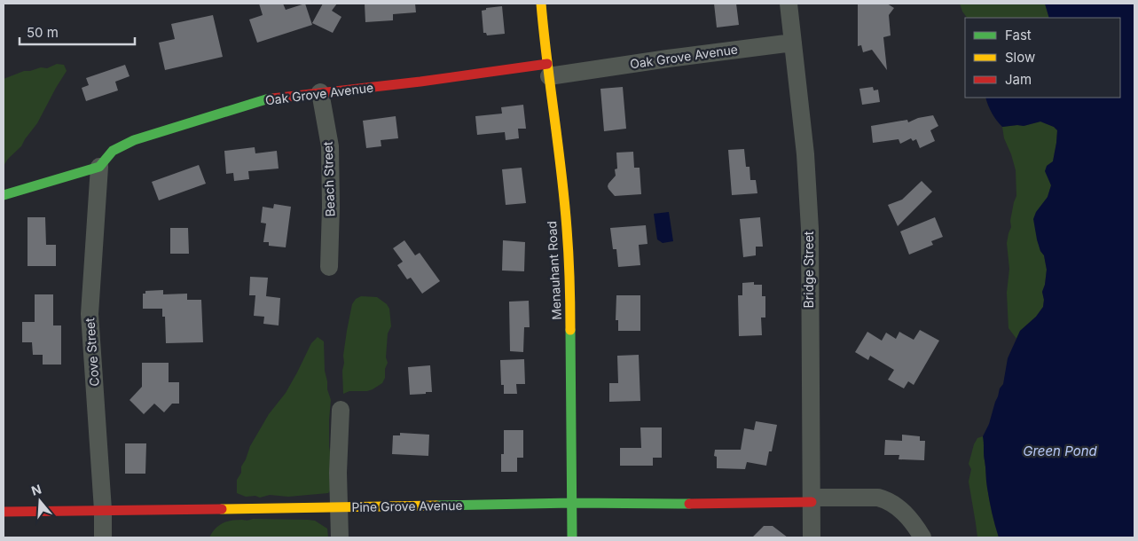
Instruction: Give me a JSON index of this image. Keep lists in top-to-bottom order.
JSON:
{
  "streets": {
    "street": [
      "Oak Grove Avenue",
      "Beach Street",
      "Bridge Street",
      "Menauhant Road",
      "Cove Street",
      "Pine Grove Avenue"
    ]
  },
  "crossings": [
    ["Oak Grove Avenue", "Beach Street"],
    ["Oak Grove Avenue", "Bridge Street"],
    ["Oak Grove Avenue", "Menauhant Road"],
    ["Oak Grove Avenue", "Cove Street"],
    ["Bridge Street", "Pine Grove Avenue"],
    ["Menauhant Road", "Pine Grove Avenue"],
    ["Cove Street", "Pine Grove Avenue"]
  ],
  "water": ["Green Pond"],
  "legend": ["Fast", "Slow", "Jam"],
  "scale_bar": "50 m",
  "north": "top"
}
